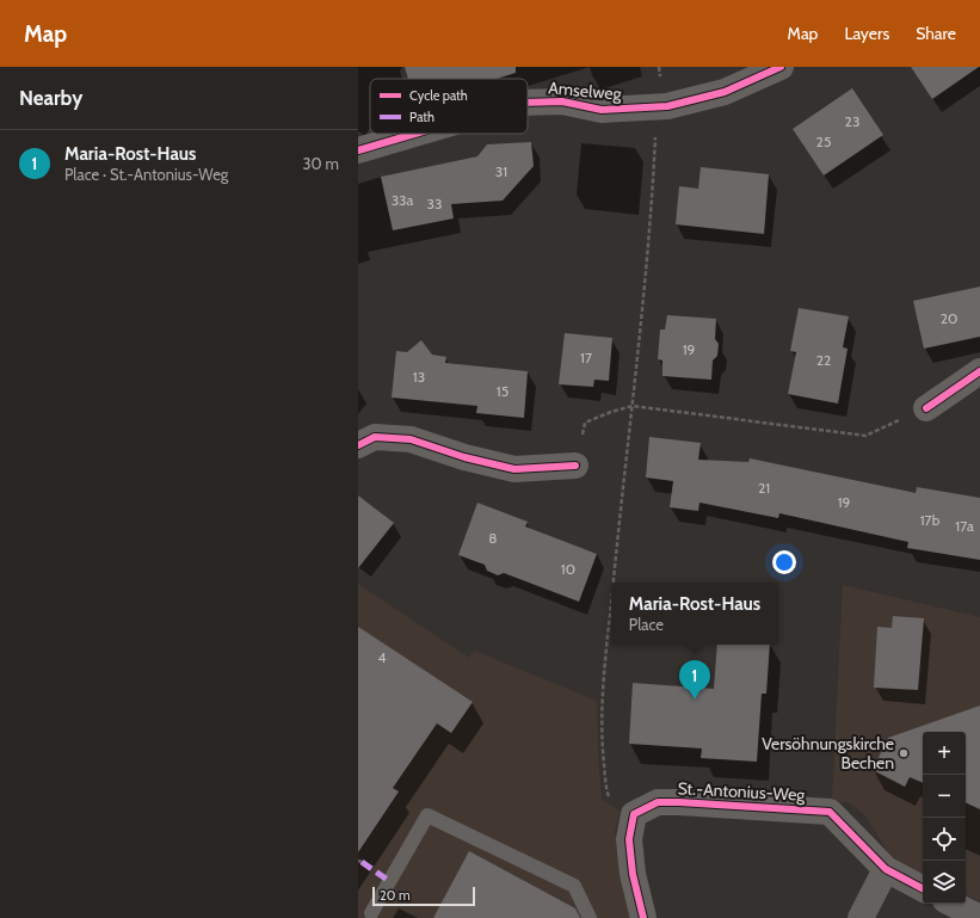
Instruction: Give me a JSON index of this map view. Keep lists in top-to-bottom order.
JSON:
{
  "streets": {
    "street": ["Amselweg", "St.-Antonius-Weg"]
  },
  "places": ["Versöhnungskirche Bechen"],
  "house_numbers": [
    "23",
    "25",
    "31",
    "33a",
    "33",
    "20",
    "19",
    "17",
    "22",
    "13",
    "15",
    "21",
    "19",
    "17b",
    "17a",
    "8",
    "10",
    "4"
  ],
  "legend": ["Cycle path", "Path"],
  "scale_bar": "20 m",
  "page": {
    "header": "Map",
    "nav": ["Map", "Layers", "Share"],
    "heading": "Nearby",
    "list": [
      {
        "mark": "1",
        "name": "Maria-Rost-Haus",
        "note": "Place · St.-Antonius-Weg",
        "value": "30 m"
      }
    ],
    "popup": ["Maria-Rost-Haus", "Place"],
    "pins": "1",
    "map_buttons": ["+", "−"],
    "scale": "20 m"
  }
}
